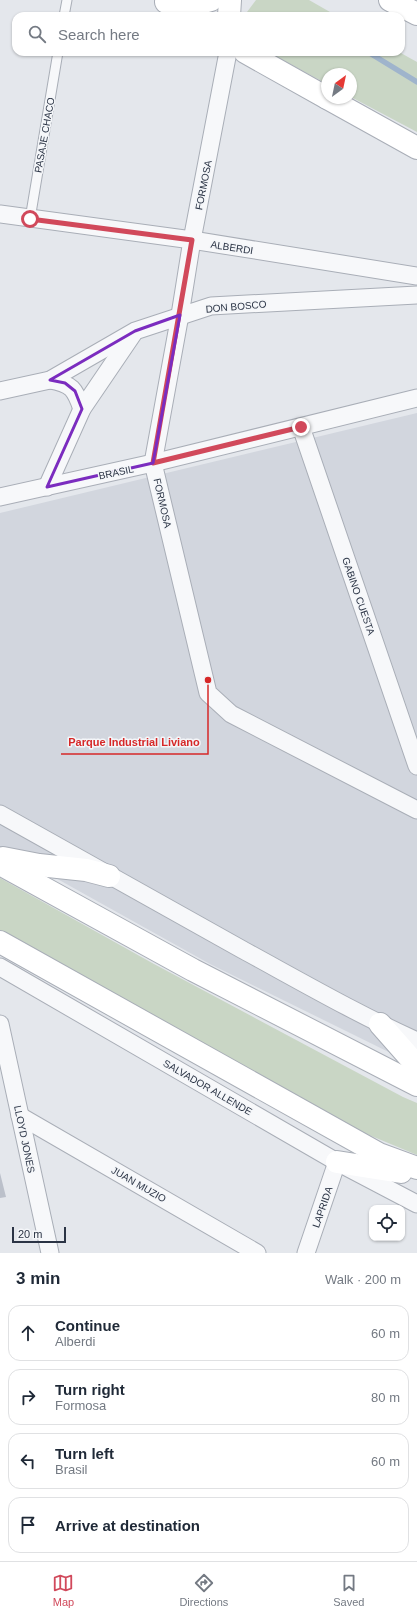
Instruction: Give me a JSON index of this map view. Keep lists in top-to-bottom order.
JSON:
{
  "streets": {
    "street": [
      "FORMOSA",
      "ALBERDI",
      "DON BOSCO",
      "BRASIL",
      "GABINO CUESTA",
      "SALVADOR ALLENDE",
      "LLOYD JONES",
      "JUAN MUZIO",
      "LAPRIDA"
    ],
    "lane": ["PASAJE CHACO"]
  },
  "crossings": [
    ["PASAJE CHACO", "ALBERDI"],
    ["FORMOSA", "ALBERDI"],
    ["FORMOSA", "DON BOSCO"],
    ["FORMOSA", "BRASIL"],
    ["BRASIL", "GABINO CUESTA"],
    ["SALVADOR ALLENDE", "LAPRIDA"],
    ["LLOYD JONES", "JUAN MUZIO"]
  ],
  "places": ["Parque Industrial Liviano"],
  "scale_bar": "20 m",
  "north": "top right",
  "page": {
    "search": "Search here",
    "scale": "20 m",
    "heading": ["3 min", "Walk · 200 m"],
    "list": [
      ["Continue", "Alberdi", "60 m"],
      ["Turn right", "Formosa", "80 m"],
      ["Turn left", "Brasil", "60 m"],
      "Arrive at destination"
    ],
    "nav": ["Map", "Directions", "Saved"]
  }
}
